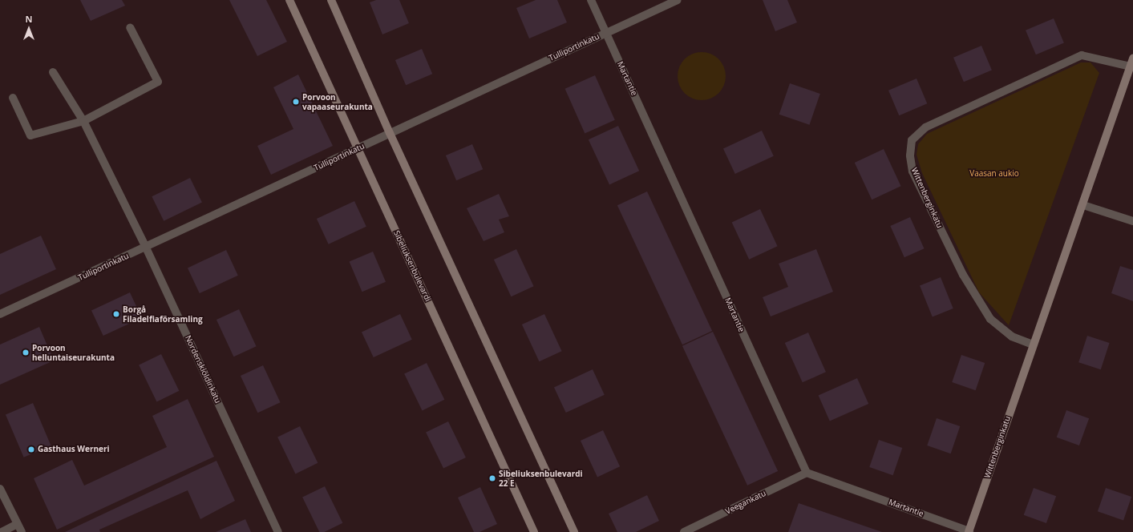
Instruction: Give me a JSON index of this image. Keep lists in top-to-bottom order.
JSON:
{
  "streets": {
    "main road": ["Wittenberginkatu", "Sibeliuksenbulevardi"],
    "street": [
      "Tulliportinkatu",
      "Martantie",
      "Nordenskiöldinkatu",
      "Veegankatu"
    ]
  },
  "crossings": [
    ["Tulliportinkatu", "Martantie"],
    ["Tulliportinkatu", "Sibeliuksenbulevardi"],
    ["Tulliportinkatu", "Nordenskiöldinkatu"],
    ["Martantie", "Wittenberginkatu"],
    ["Martantie", "Veegankatu"]
  ],
  "parks": ["Vaasan aukio"],
  "places": [
    "Porvoon vapaaseurakunta",
    "Borgå Filadelfiaförsamling",
    "Porvoon helluntaiseurakunta",
    "Gasthaus Werneri",
    "Sibeliuksenbulevardi 22 E"
  ],
  "north": "top"
}
